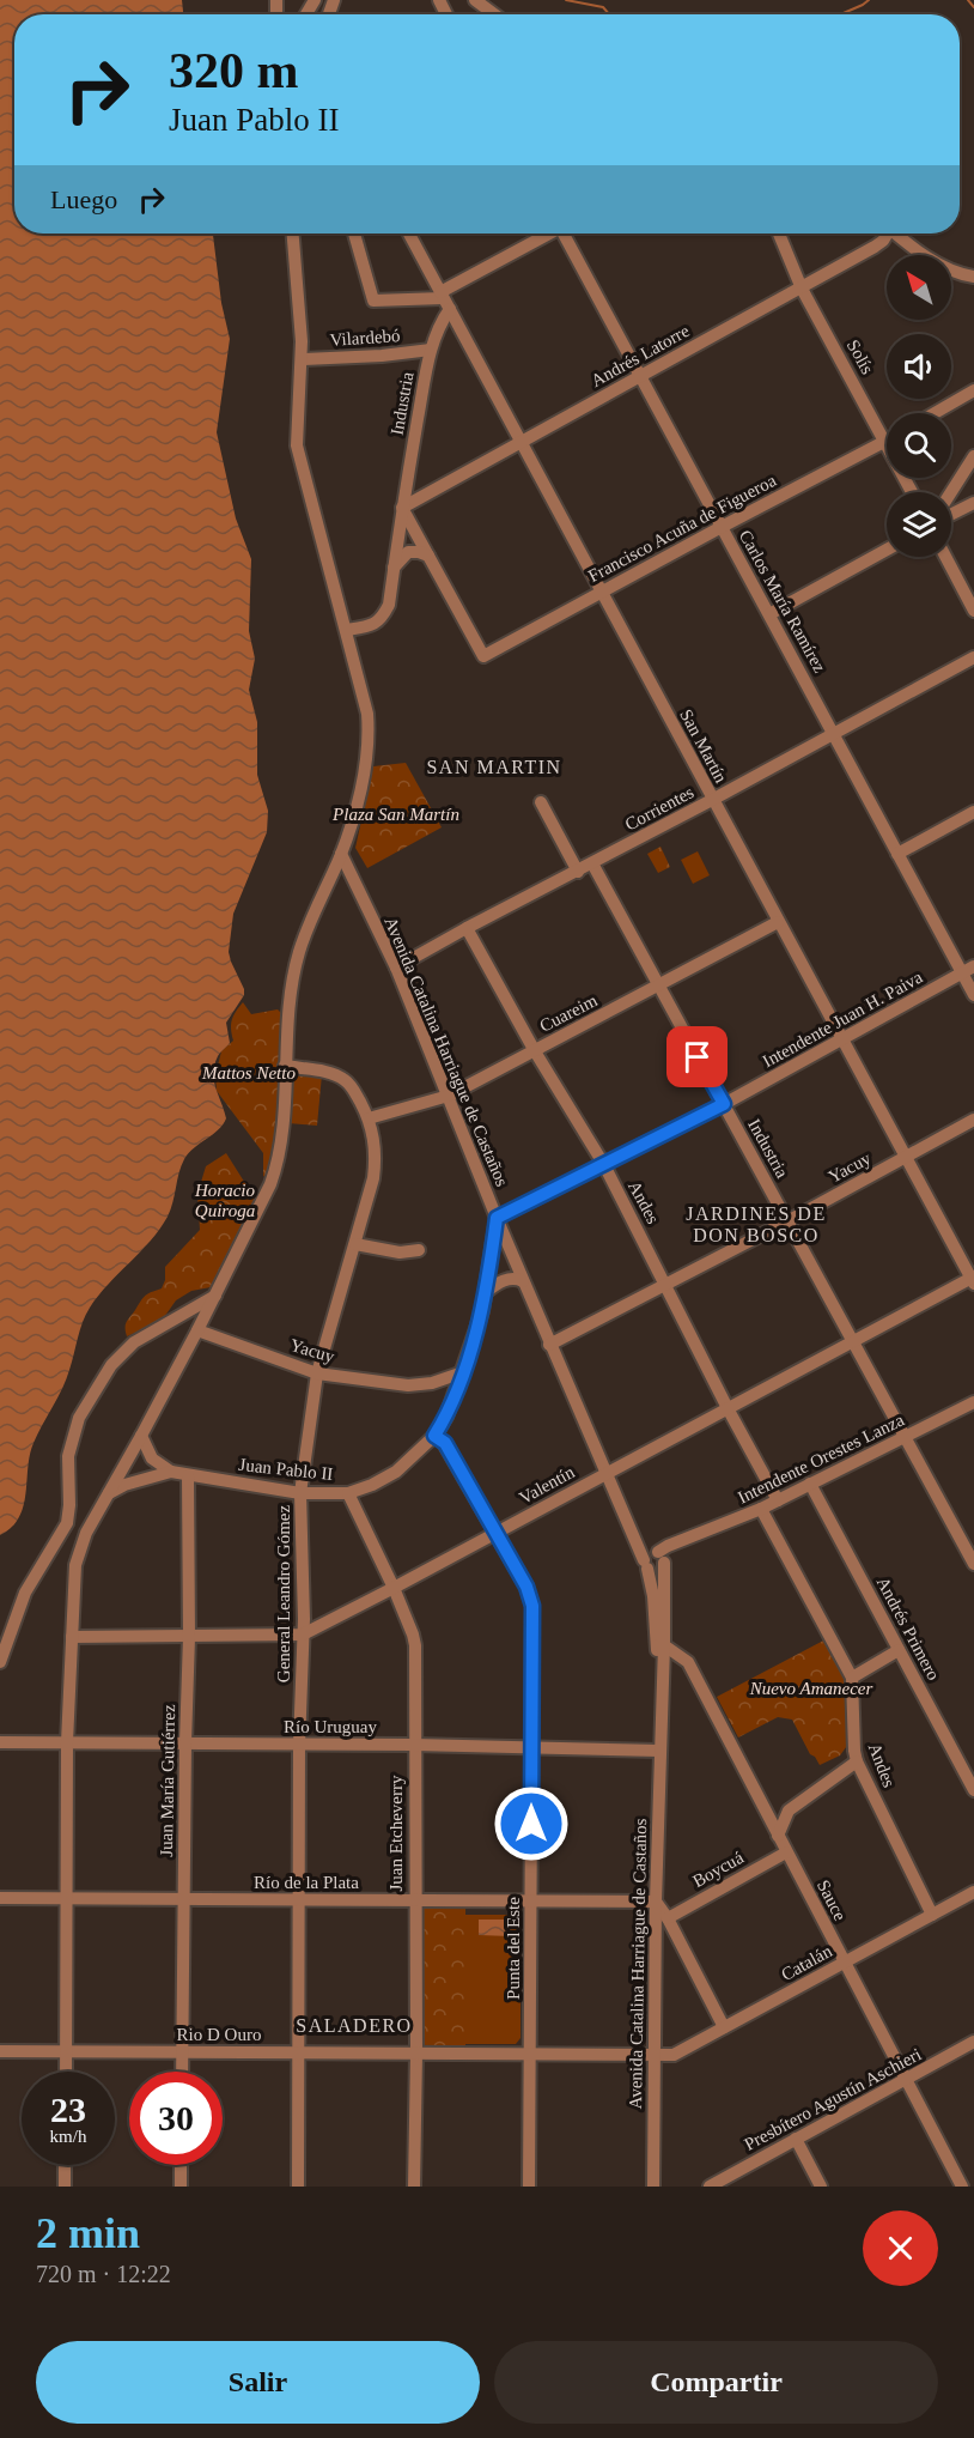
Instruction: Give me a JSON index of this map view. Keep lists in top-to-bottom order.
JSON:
{
  "streets": {
    "street": [
      "Vilardebó",
      "Andrés Latorre",
      "Solís",
      "Industria",
      "Francisco Acuña de Figueroa",
      "Carlos María Ramírez",
      "San Martín",
      "Corrientes",
      "Cuareim",
      "Intendente Juan H. Paiva",
      "Avenida Catalina Harriague de Castaños",
      "Yacuy",
      "Andes",
      "Intendente Orestes Lanza",
      "Juan Pablo II",
      "Valentín",
      "General Leandro Gómez",
      "Andrés Primero",
      "Río Uruguay",
      "Juan María Gutiérrez",
      "Juan Etcheverry",
      "Boycuá",
      "Río de la Plata",
      "Sauce",
      "Punta del Este",
      "Catalán",
      "Rio D Ouro",
      "Presbítero Agustín Aschieri"
    ]
  },
  "crossings": [
    ["Vilardebó", "Industria"],
    ["Andrés Latorre", "Solís"],
    ["Andrés Latorre", "Industria"],
    ["Andrés Latorre", "Carlos María Ramírez"],
    ["Andrés Latorre", "San Martín"],
    ["Solís", "Francisco Acuña de Figueroa"],
    ["Industria", "San Martín"],
    ["Industria", "Corrientes"],
    ["Industria", "Cuareim"],
    ["Industria", "Intendente Juan H. Paiva"],
    ["Industria", "Yacuy"],
    ["Industria", "Intendente Orestes Lanza"],
    ["Industria", "Valentín"],
    ["Francisco Acuña de Figueroa", "Carlos María Ramírez"],
    ["Francisco Acuña de Figueroa", "San Martín"],
    ["Carlos María Ramírez", "Corrientes"],
    ["Carlos María Ramírez", "Intendente Juan H. Paiva"],
    ["San Martín", "Corrientes"],
    ["San Martín", "Cuareim"],
    ["San Martín", "Intendente Juan H. Paiva"],
    ["San Martín", "Yacuy"],
    ["San Martín", "Valentín"],
    ["Corrientes", "Avenida Catalina Harriague de Castaños"],
    ["Corrientes", "Andes"],
    ["Cuareim", "Avenida Catalina Harriague de Castaños"],
    ["Cuareim", "Andes"],
    ["Cuareim", "General Leandro Gómez"],
    ["Intendente Juan H. Paiva", "Avenida Catalina Harriague de Castaños"],
    ["Intendente Juan H. Paiva", "Andes"],
    ["Intendente Juan H. Paiva", "Juan Pablo II"],
    ["Avenida Catalina Harriague de Castaños", "Yacuy"],
    ["Avenida Catalina Harriague de Castaños", "Intendente Orestes Lanza"],
    ["Avenida Catalina Harriague de Castaños", "Juan Pablo II"],
    ["Avenida Catalina Harriague de Castaños", "Valentín"],
    ["Avenida Catalina Harriague de Castaños", "Río Uruguay"],
    ["Avenida Catalina Harriague de Castaños", "Río de la Plata"],
    ["Avenida Catalina Harriague de Castaños", "Sauce"],
    ["Avenida Catalina Harriague de Castaños", "Catalán"],
    ["Avenida Catalina Harriague de Castaños", "Rio D Ouro"],
    ["Yacuy", "Andes"],
    ["Yacuy", "Juan Pablo II"],
    ["Yacuy", "General Leandro Gómez"],
    ["Andes", "Intendente Orestes Lanza"],
    ["Andes", "Valentín"],
    ["Andes", "Catalán"],
    ["Intendente Orestes Lanza", "Andrés Primero"],
    ["Juan Pablo II", "General Leandro Gómez"],
    ["Juan Pablo II", "Juan María Gutiérrez"],
    ["Juan Pablo II", "Juan Etcheverry"],
    ["Juan Pablo II", "Punta del Este"],
    ["Valentín", "General Leandro Gómez"],
    ["Valentín", "Juan María Gutiérrez"],
    ["Valentín", "Juan Etcheverry"],
    ["Valentín", "Punta del Este"],
    ["General Leandro Gómez", "Río Uruguay"],
    ["General Leandro Gómez", "Río de la Plata"],
    ["General Leandro Gómez", "Rio D Ouro"],
    ["Río Uruguay", "Juan María Gutiérrez"],
    ["Río Uruguay", "Juan Etcheverry"],
    ["Río Uruguay", "Punta del Este"],
    ["Juan María Gutiérrez", "Río de la Plata"],
    ["Juan María Gutiérrez", "Rio D Ouro"],
    ["Juan Etcheverry", "Río de la Plata"],
    ["Juan Etcheverry", "Rio D Ouro"],
    ["Boycuá", "Sauce"],
    ["Río de la Plata", "Punta del Este"],
    ["Sauce", "Catalán"],
    ["Sauce", "Presbítero Agustín Aschieri"],
    ["Punta del Este", "Rio D Ouro"],
    ["Catalán", "Rio D Ouro"]
  ],
  "districts": ["SAN MARTIN", "JARDINES DE DON BOSCO", "SALADERO"],
  "parks": [
    "Plaza San Martín",
    "Mattos Netto",
    "Horacio Quiroga",
    "Nuevo Amanecer"
  ],
  "north": "top left",
  "page": {
    "turn": ["320 m", "Juan Pablo II"],
    "then": "Luego",
    "speed": "23 km/h",
    "limit": "30",
    "heading": ["2 min", "720 m · 12:22"],
    "buttons": ["Salir", "Compartir"]
  }
}
